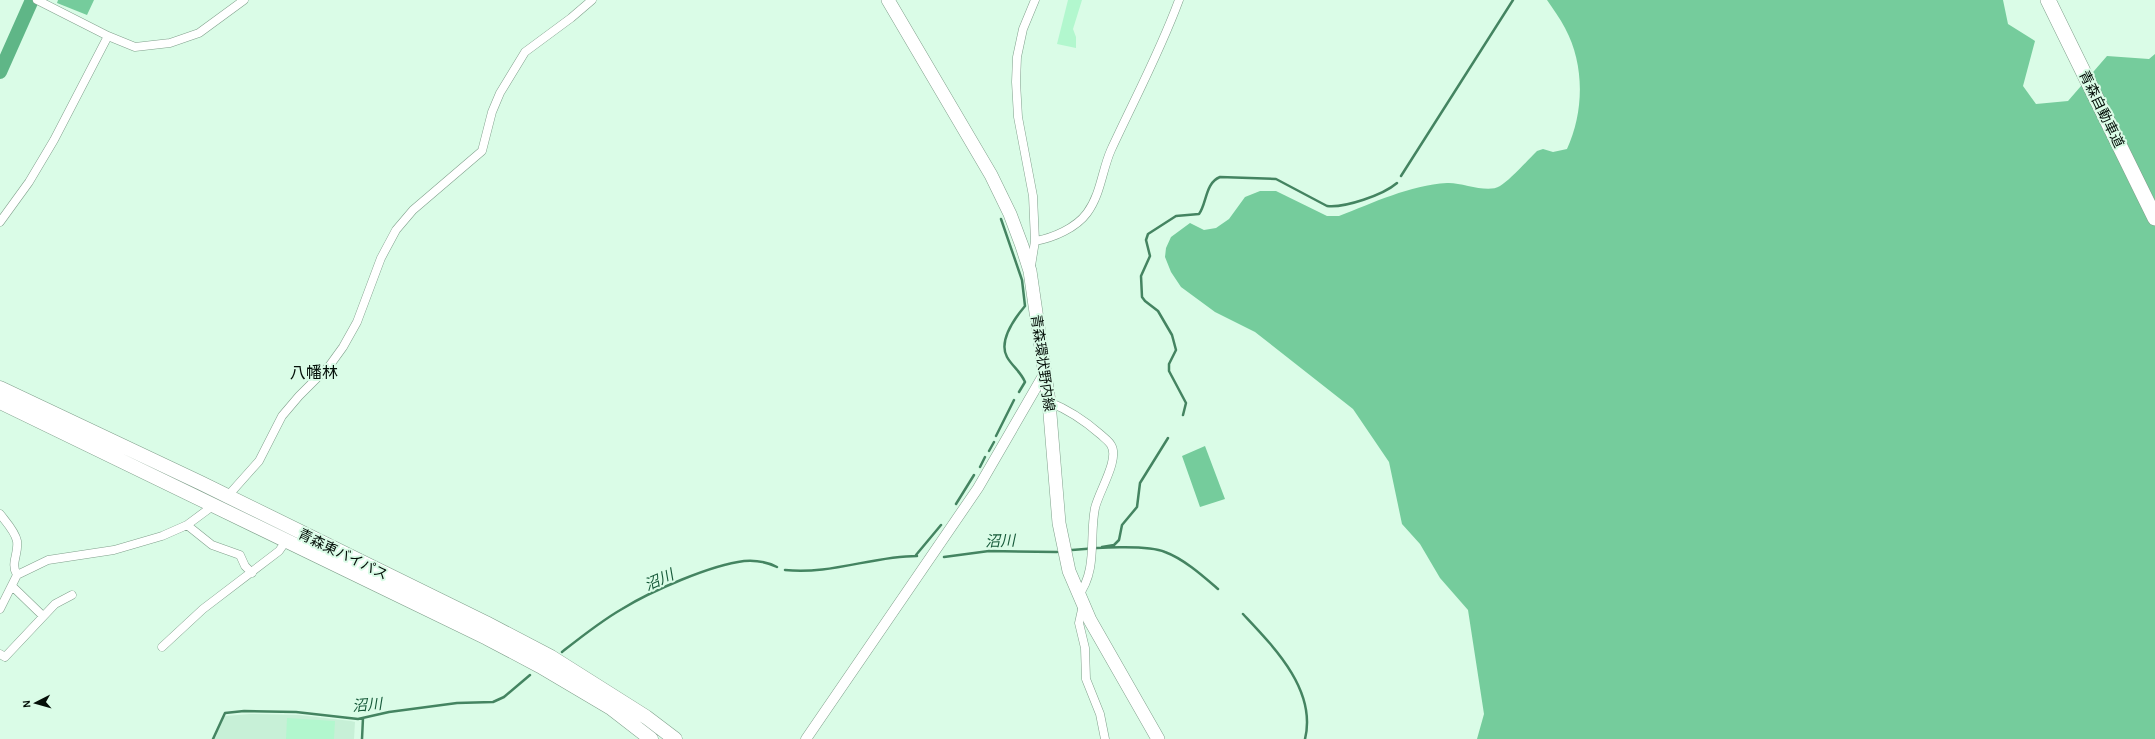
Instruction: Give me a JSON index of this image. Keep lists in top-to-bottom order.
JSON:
{
  "streets": {
    "highway": ["青森自動車道", "青森東バイパス"],
    "main road": ["青森環状野内線"]
  },
  "districts": ["八幡林"],
  "water": ["沼川"],
  "north": "left"
}
